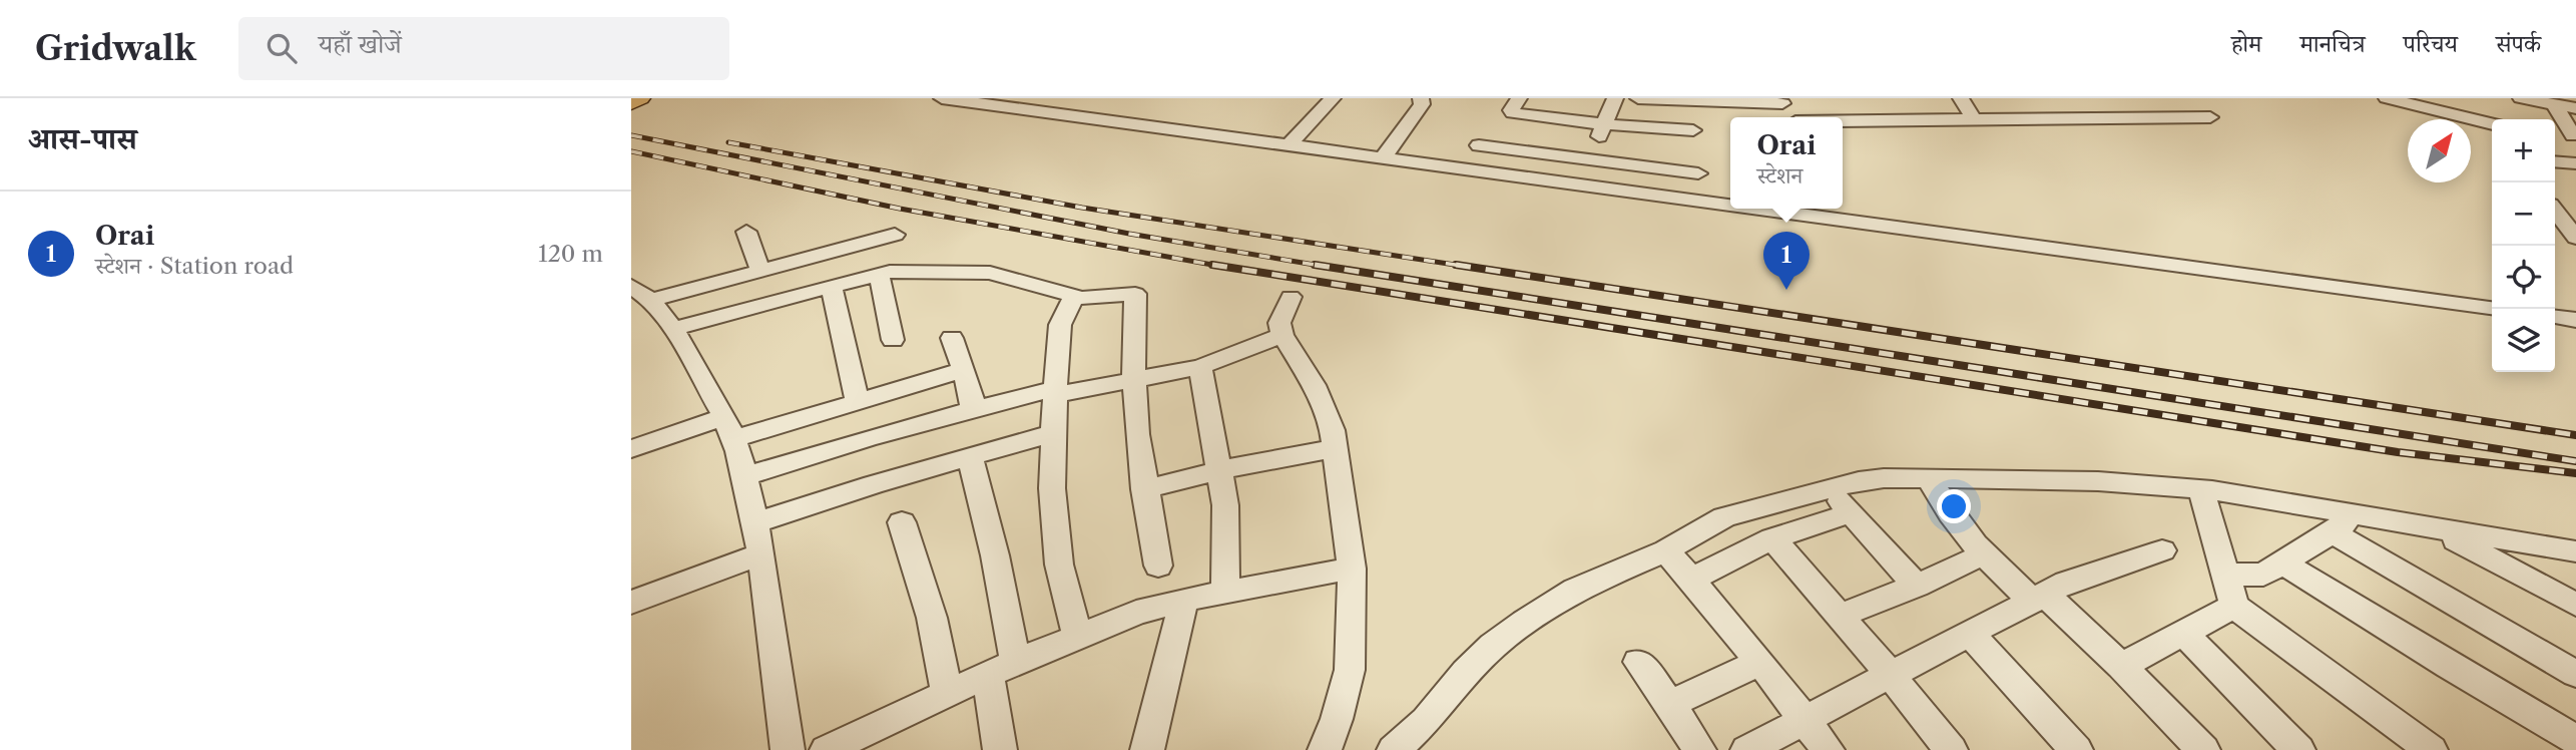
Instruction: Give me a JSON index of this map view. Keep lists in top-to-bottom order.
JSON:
{
  "north": "top right",
  "page": {
    "header": "Gridwalk",
    "search": "यहाँ खोजें",
    "nav": [
      "होम",
      "मानचित्र",
      "परिचय",
      "संपर्क"
    ],
    "heading": "आस-पास",
    "popup": ["Orai", "स्टेशन"],
    "map_buttons": ["+", "−"],
    "list": [
      {
        "mark": "1",
        "name": "Orai",
        "note": "स्टेशन · Station road",
        "value": "120 m"
      }
    ],
    "pins": "1"
  }
}
